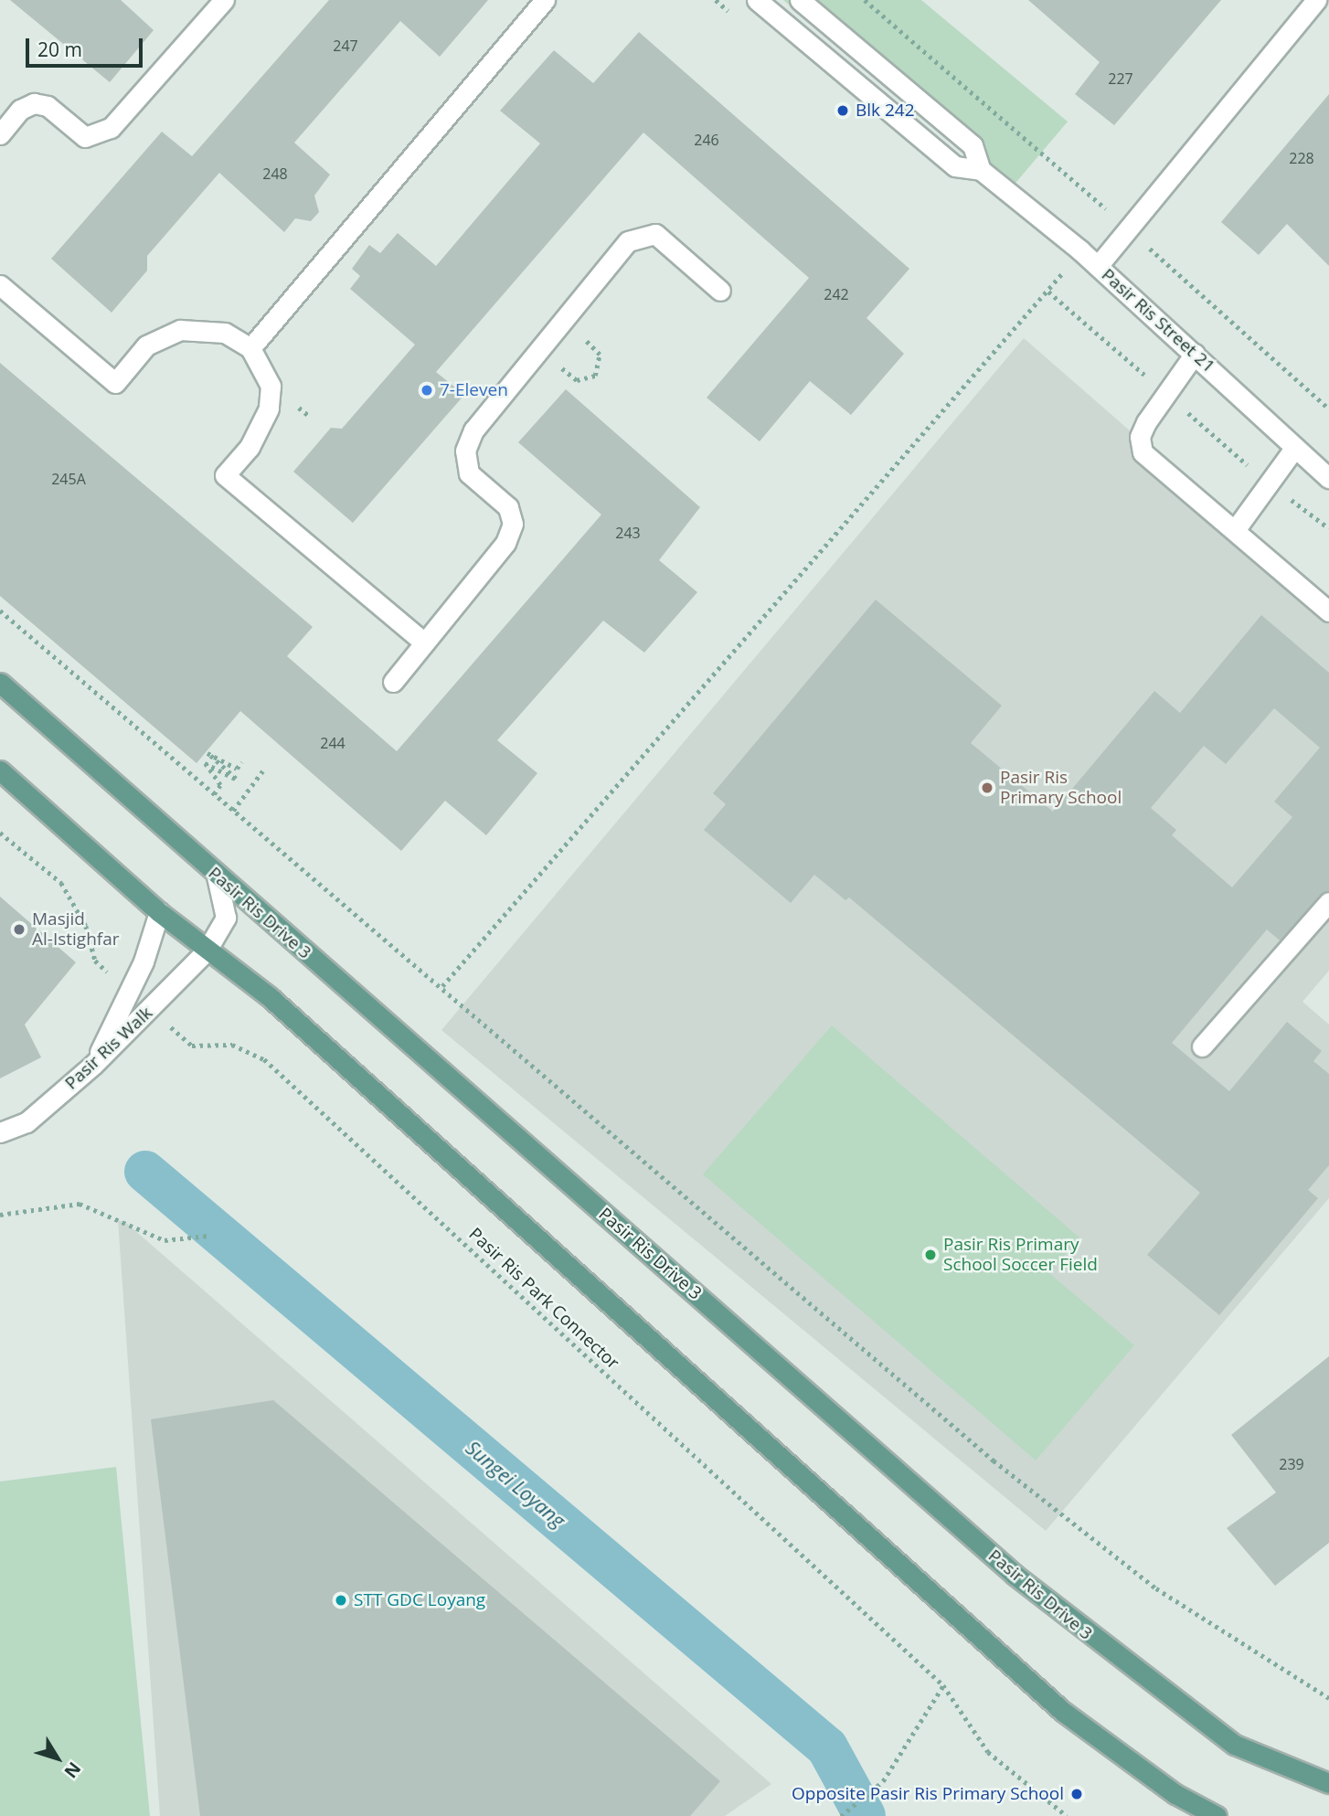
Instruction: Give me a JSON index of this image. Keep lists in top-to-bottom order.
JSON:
{
  "streets": {
    "main road": ["Pasir Ris Drive 3"],
    "street": ["Pasir Ris Street 21", "Pasir Ris Walk"],
    "path": ["Pasir Ris Park Connector"]
  },
  "crossings": [
    ["Pasir Ris Drive 3", "Pasir Ris Walk"],
    ["Pasir Ris Walk", "Pasir Ris Park Connector"]
  ],
  "water": ["Sungei Loyang"],
  "places": [
    "Blk 242",
    "7-Eleven",
    "Pasir Ris Primary School",
    "Masjid Al-Istighfar",
    "Pasir Ris Primary School Soccer Field",
    "STT GDC Loyang",
    "Opposite Pasir Ris Primary School"
  ],
  "house_numbers": [
    "247",
    "227",
    "246",
    "228",
    "248",
    "242",
    "245A",
    "243",
    "244",
    "239"
  ],
  "scale_bar": "20 m",
  "north": "bottom right"
}
